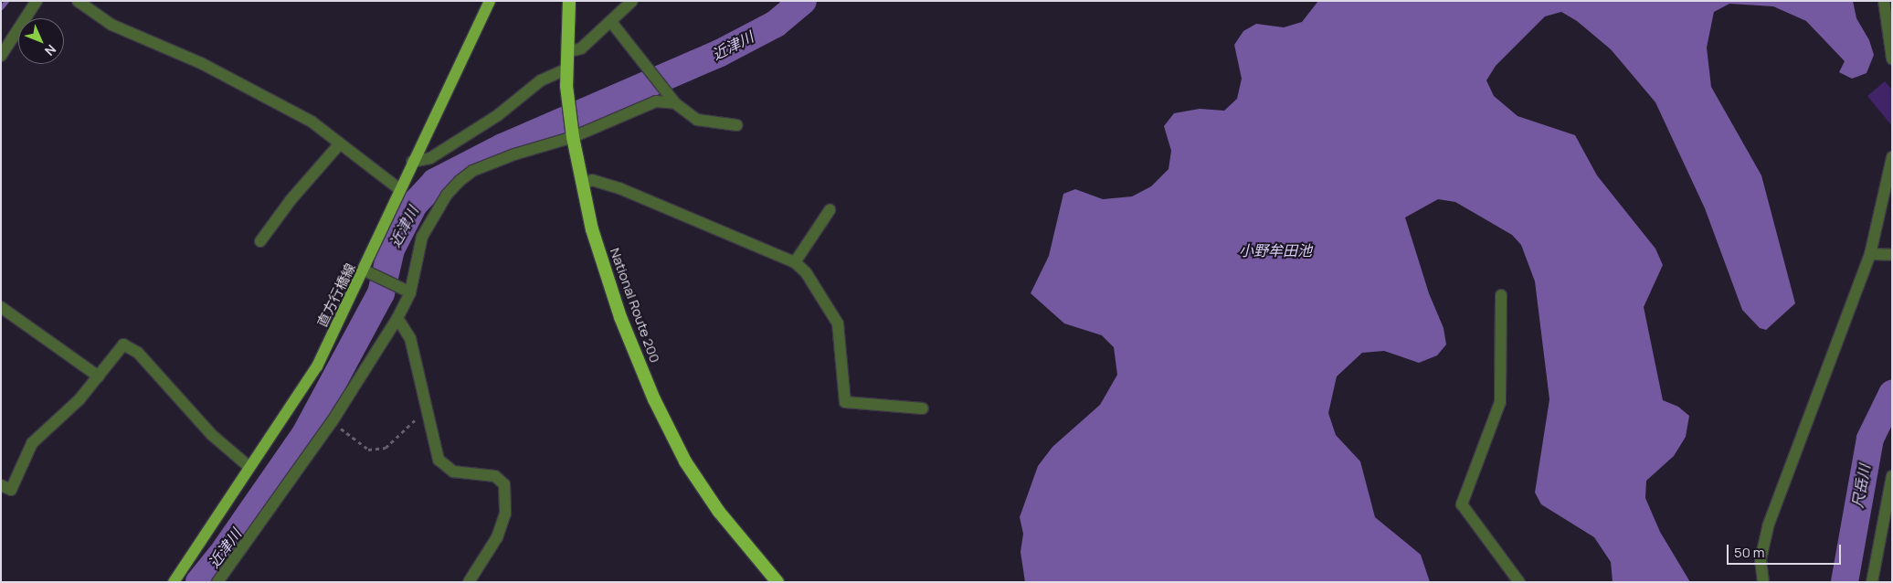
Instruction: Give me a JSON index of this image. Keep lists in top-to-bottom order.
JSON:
{
  "streets": {
    "highway": ["National Route 200"],
    "main road": ["直方行橋線"]
  },
  "water": ["近津川", "小野牟田池", "尺岳川"],
  "scale_bar": "50 m",
  "north": "bottom right"
}
